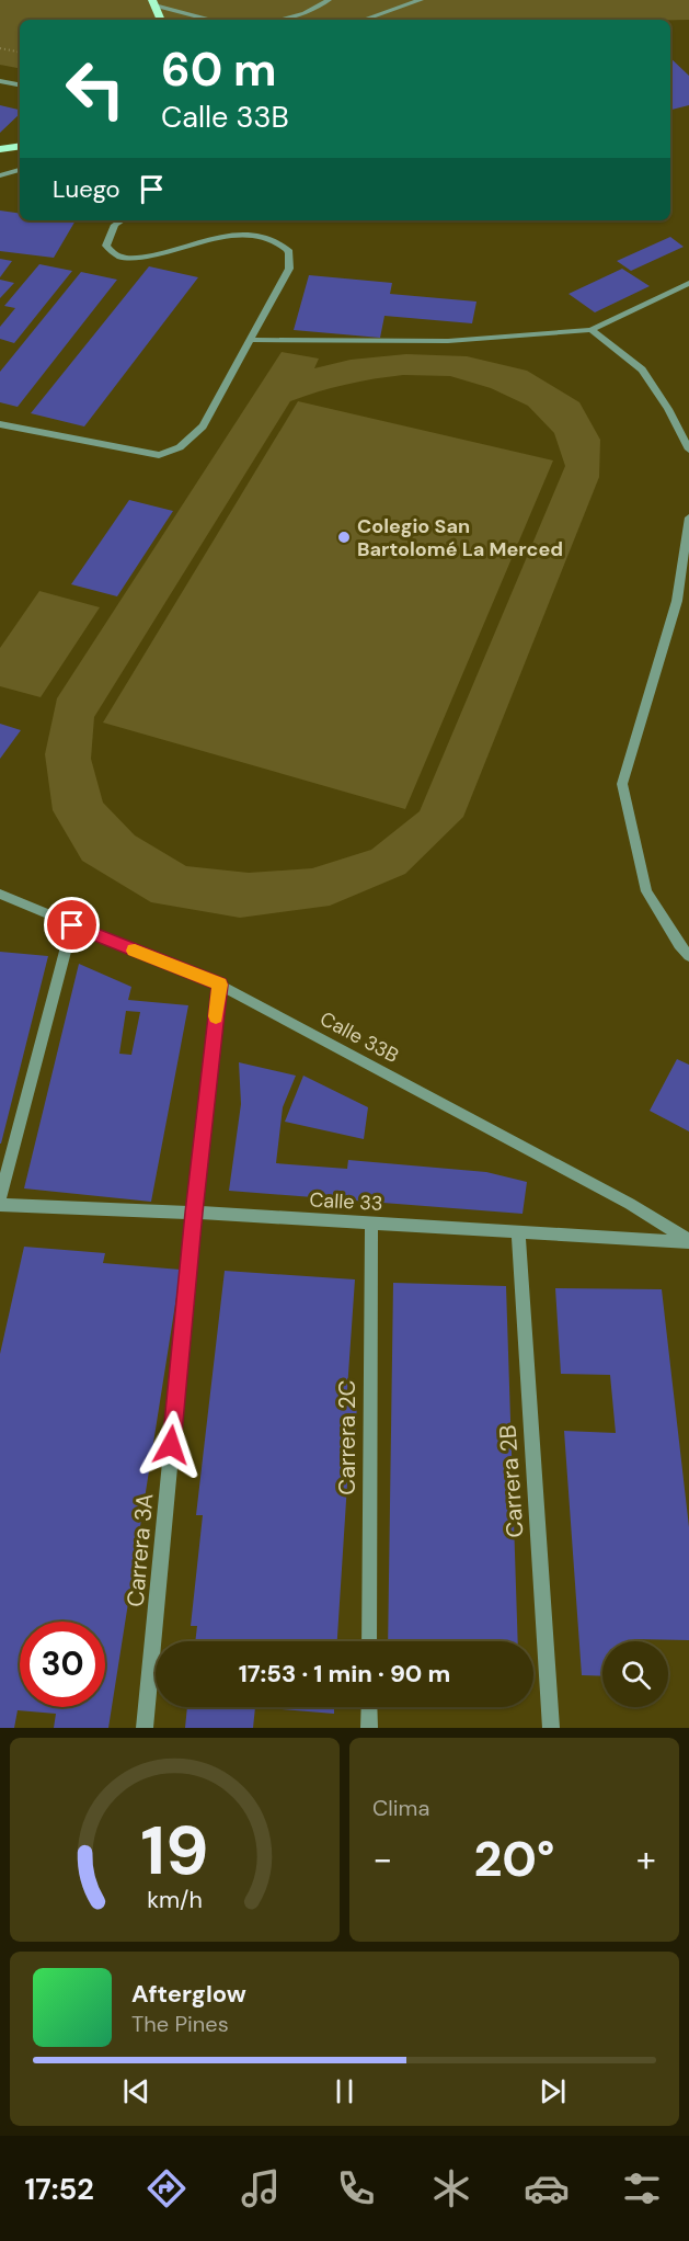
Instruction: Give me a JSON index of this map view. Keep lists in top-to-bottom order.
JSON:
{
  "streets": {
    "street": [
      "Calle 33B",
      "Calle 33",
      "Carrera 2C",
      "Carrera 2B",
      "Carrera 3A"
    ]
  },
  "crossings": [
    ["Calle 33B", "Calle 33"],
    ["Calle 33B", "Carrera 3A"],
    ["Calle 33", "Carrera 2C"],
    ["Calle 33", "Carrera 2B"],
    ["Calle 33", "Carrera 3A"]
  ],
  "places": ["Colegio San Bartolomé La Merced"],
  "page": {
    "turn": ["60 m", "Calle 33B"],
    "then": "Luego",
    "limit": "30",
    "trip": "17:53 · 1 min · 90 m",
    "tile": "Clima",
    "heat": ["−", "20°", "+"],
    "song": ["Afterglow", "The Pines"],
    "tabs": "17:52",
    "gauge": ["19", "km/h"]
  }
}
